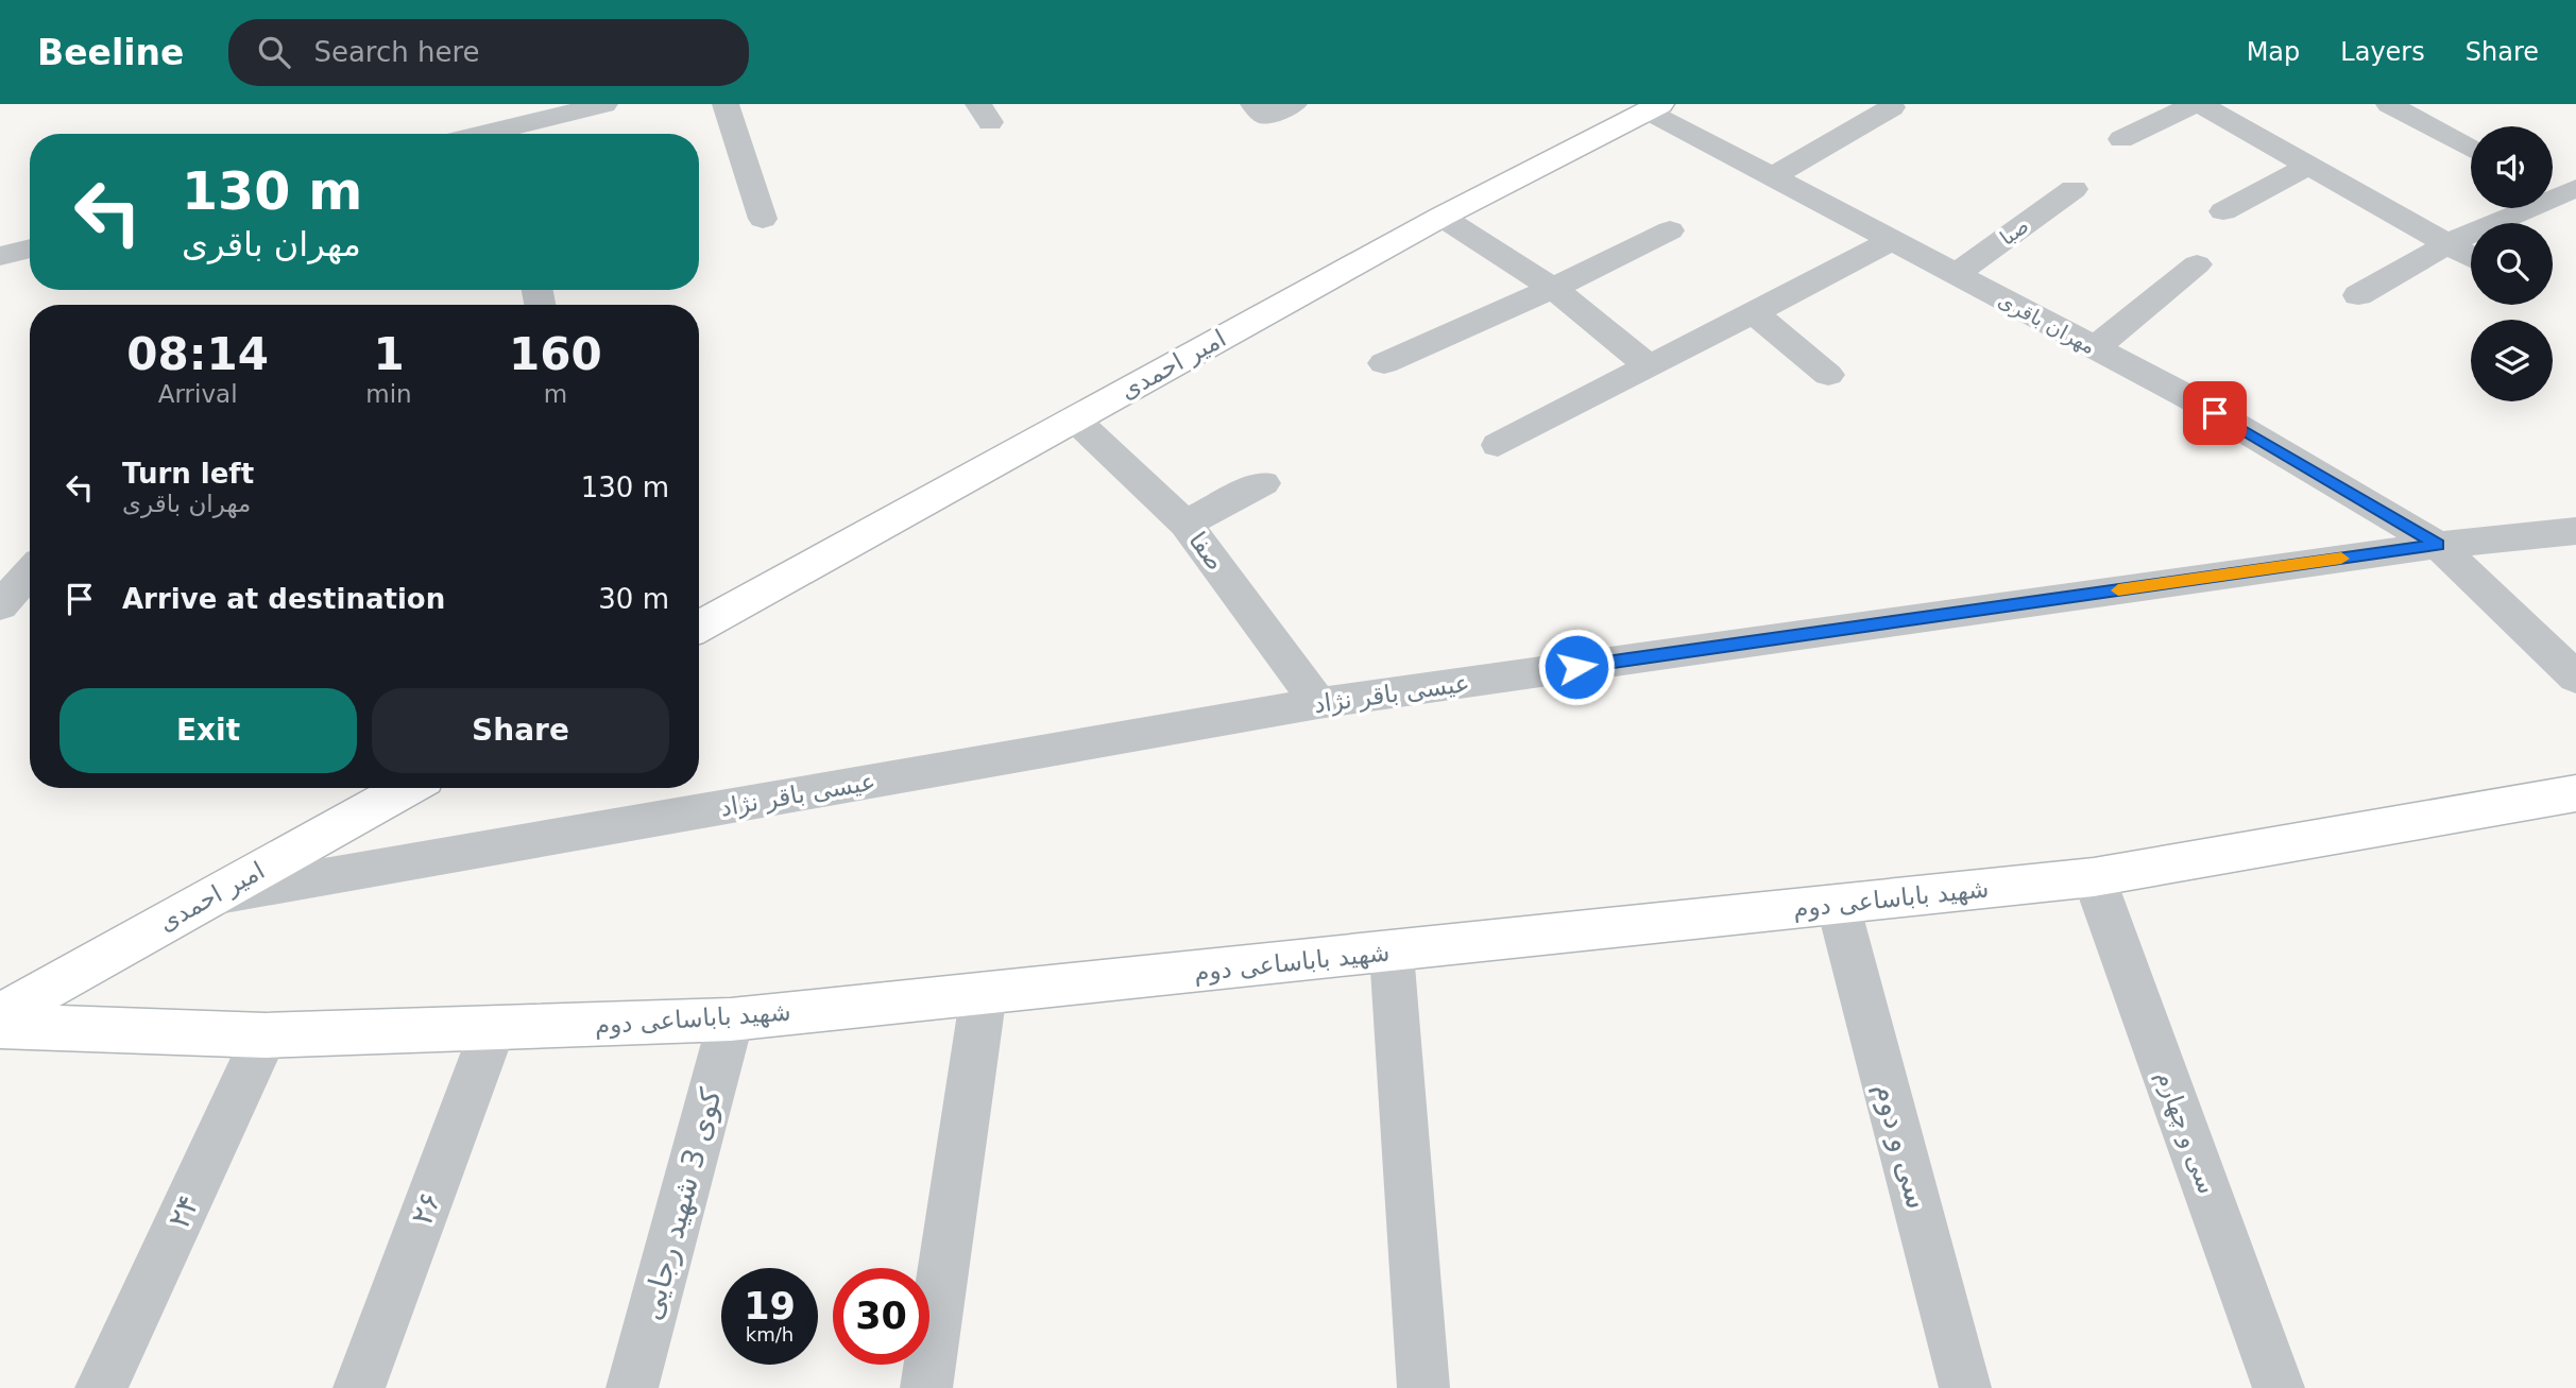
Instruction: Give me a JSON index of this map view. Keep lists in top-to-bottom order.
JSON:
{
  "streets": {
    "main road": ["امیر احمدی", "شهید باباساعی دوم"],
    "street": [
      "صبا",
      "مهران باقری",
      "صفا",
      "عیسی باقر نژاد",
      "سی و چهارم",
      "سی و دوم",
      "کوی 3 شهید رجایی",
      "۲۶",
      "۲۴"
    ]
  },
  "crossings": [
    ["صبا", "مهران باقری"],
    ["مهران باقری", "امیر احمدی"],
    ["مهران باقری", "عیسی باقر نژاد"],
    ["امیر احمدی", "صفا"],
    ["امیر احمدی", "عیسی باقر نژاد"],
    ["صفا", "عیسی باقر نژاد"],
    ["شهید باباساعی دوم", "سی و چهارم"],
    ["شهید باباساعی دوم", "سی و دوم"],
    ["شهید باباساعی دوم", "کوی 3 شهید رجایی"],
    ["شهید باباساعی دوم", "۲۶"],
    ["شهید باباساعی دوم", "۲۴"]
  ],
  "page": {
    "header": "Beeline",
    "search": "Search here",
    "nav": ["Map", "Layers", "Share"],
    "turn": ["130 m", "مهران باقری"],
    "eta": [
      "08:14",
      "Arrival",
      "1",
      "min",
      "160",
      "m"
    ],
    "list": [
      {
        "name": "Turn left",
        "note": "مهران باقری",
        "value": "130 m"
      },
      {
        "name": "Arrive at destination",
        "value": "30 m"
      }
    ],
    "buttons": ["Exit", "Share"],
    "speed": "19 km/h",
    "limit": "30"
  }
}
